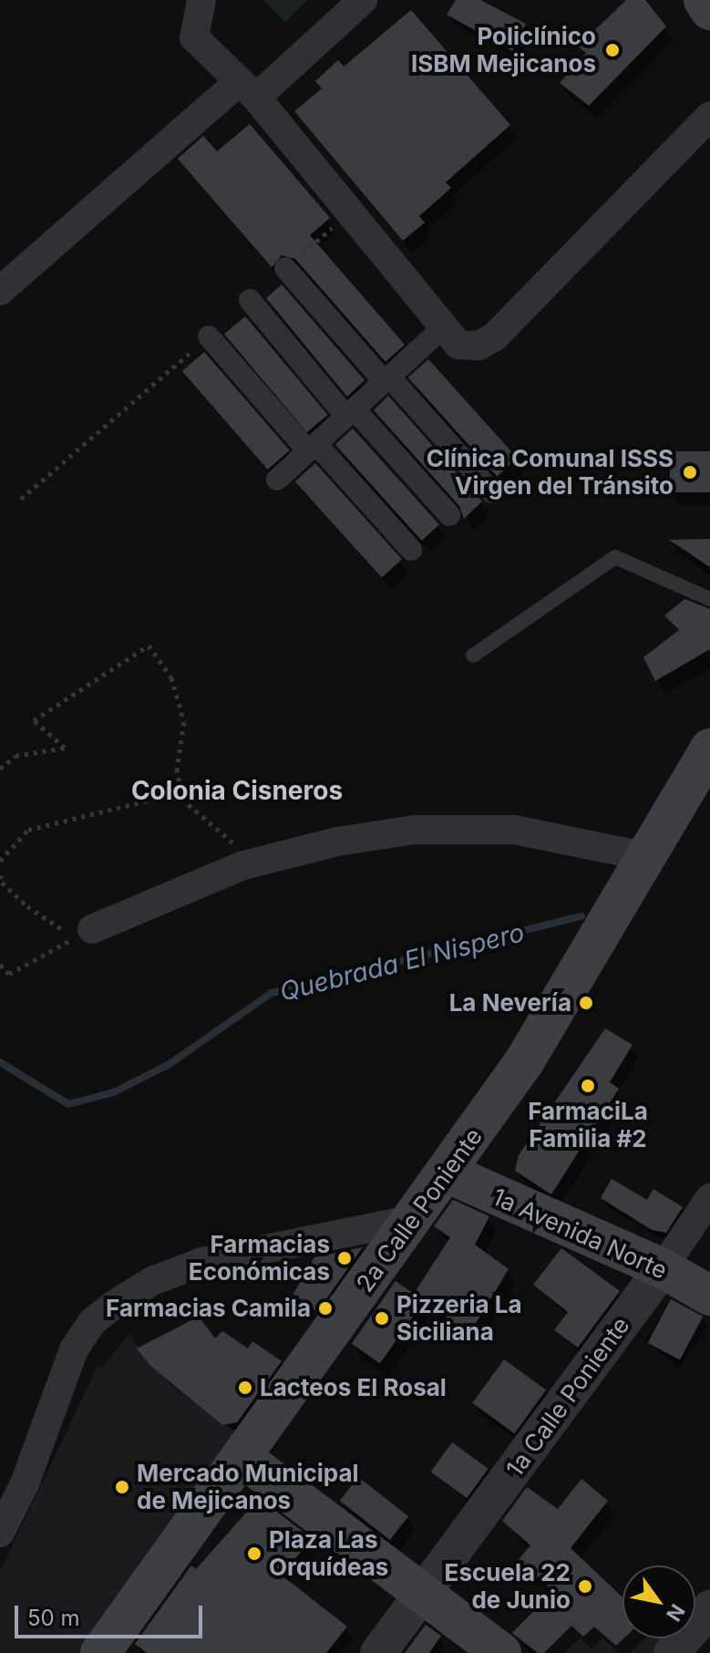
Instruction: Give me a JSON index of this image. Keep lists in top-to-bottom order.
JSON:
{
  "streets": {
    "main road": ["2a Calle Poniente", "1a Avenida Norte"],
    "street": ["1a Calle Poniente"]
  },
  "crossings": [
    ["2a Calle Poniente", "1a Avenida Norte"],
    ["1a Avenida Norte", "1a Calle Poniente"]
  ],
  "districts": ["Colonia Cisneros"],
  "water": ["Quebrada El Nispero"],
  "places": [
    "Policlínico ISBM Mejicanos",
    "Clínica Comunal ISSS Virgen del Tránsito",
    "La Nevería",
    "FarmaciLa Familia #2",
    "Farmacias Económicas",
    "Farmacias Camila",
    "Pizzeria La Siciliana",
    "Lacteos El Rosal",
    "Mercado Municipal de Mejicanos",
    "Plaza Las Orquídeas",
    "Escuela 22 de Junio"
  ],
  "scale_bar": "50 m",
  "north": "bottom right"
}
